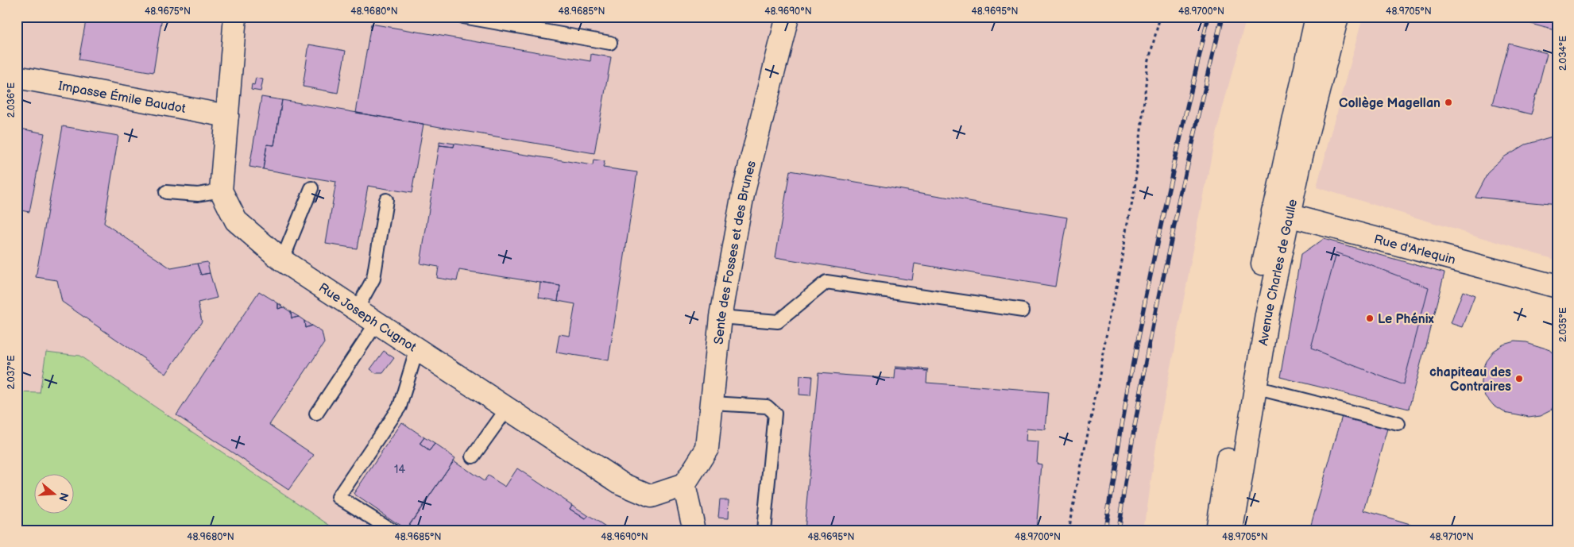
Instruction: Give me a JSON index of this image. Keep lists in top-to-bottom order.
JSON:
{
  "streets": {
    "street": [
      "Impasse Émile Baudot",
      "Rue d'Arlequin",
      "Sente des Fosses et des Brunes",
      "Avenue Charles de Gaulle",
      "Rue Joseph Cugnot"
    ]
  },
  "crossings": [
    ["Rue d'Arlequin", "Avenue Charles de Gaulle"],
    ["Sente des Fosses et des Brunes", "Rue Joseph Cugnot"]
  ],
  "places": ["Collège Magellan", "Le Phénix", "chapiteau des Contraires"],
  "house_numbers": ["14"],
  "north": "right",
  "coordinates": [
    "48.9675°N",
    "48.9680°N",
    "48.9685°N",
    "48.9690°N",
    "48.9695°N",
    "48.9700°N",
    "48.9705°N",
    "2.034°E",
    "2.036°E",
    "2.035°E",
    "2.037°E",
    "48.9710°N"
  ]
}
